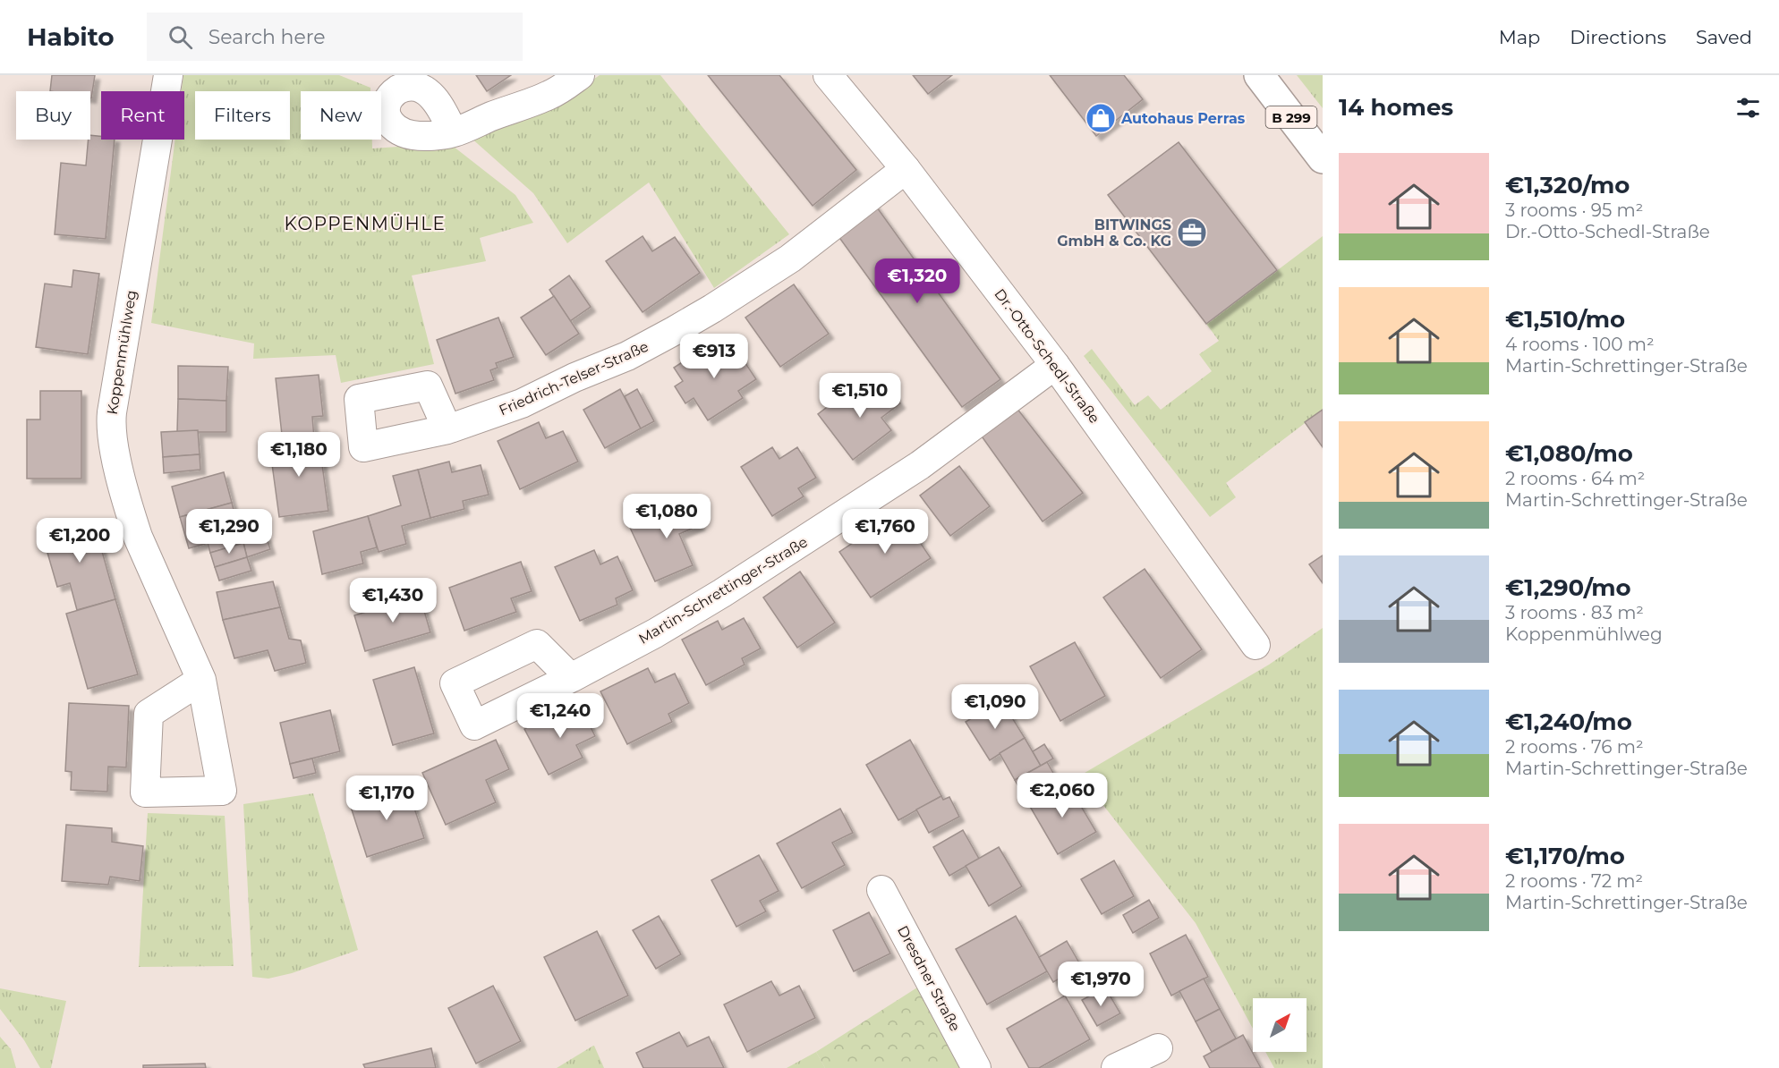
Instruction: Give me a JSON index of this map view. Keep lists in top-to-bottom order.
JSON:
{
  "streets": {
    "main road": ["B 299"],
    "street": [
      "Koppenmühlweg",
      "Dr.-Otto-Schedl-Straße",
      "Friedrich-Telser-Straße",
      "Martin-Schrettinger-Straße",
      "Dresdner Straße"
    ]
  },
  "crossings": [
    ["Dr.-Otto-Schedl-Straße", "Friedrich-Telser-Straße"],
    ["Dr.-Otto-Schedl-Straße", "Martin-Schrettinger-Straße"]
  ],
  "districts": ["KOPPENMÜHLE"],
  "places": {
    "shop": ["Autohaus Perras"],
    "office": ["BITWINGS GmbH & Co. KG"]
  },
  "north": "top right",
  "page": {
    "header": "Habito",
    "search": "Search here",
    "nav": ["Map", "Directions", "Saved"],
    "heading": "14 homes",
    "chip": [
      "Buy",
      "Rent",
      "Filters",
      "New"
    ],
    "list": [
      {
        "name": "€1,320/mo",
        "note": "3 rooms · 95 m² · Dr.-Otto-Schedl-Straße"
      },
      {
        "name": "€1,510/mo",
        "note": "4 rooms · 100 m² · Martin-Schrettinger-Straße"
      },
      {
        "name": "€1,080/mo",
        "note": "2 rooms · 64 m² · Martin-Schrettinger-Straße"
      },
      {
        "name": "€1,290/mo",
        "note": "3 rooms · 83 m² · Koppenmühlweg"
      },
      {
        "name": "€1,240/mo",
        "note": "2 rooms · 76 m² · Martin-Schrettinger-Straße"
      },
      {
        "name": "€1,170/mo",
        "note": "2 rooms · 72 m² · Martin-Schrettinger-Straße"
      }
    ],
    "price": [
      "€1,320",
      "€913",
      "€1,510",
      "€1,180",
      "€1,080",
      "€1,290",
      "€1,760",
      "€1,200",
      "€1,430",
      "€1,090",
      "€1,240",
      "€2,060",
      "€1,170",
      "€1,970"
    ]
  }
}
